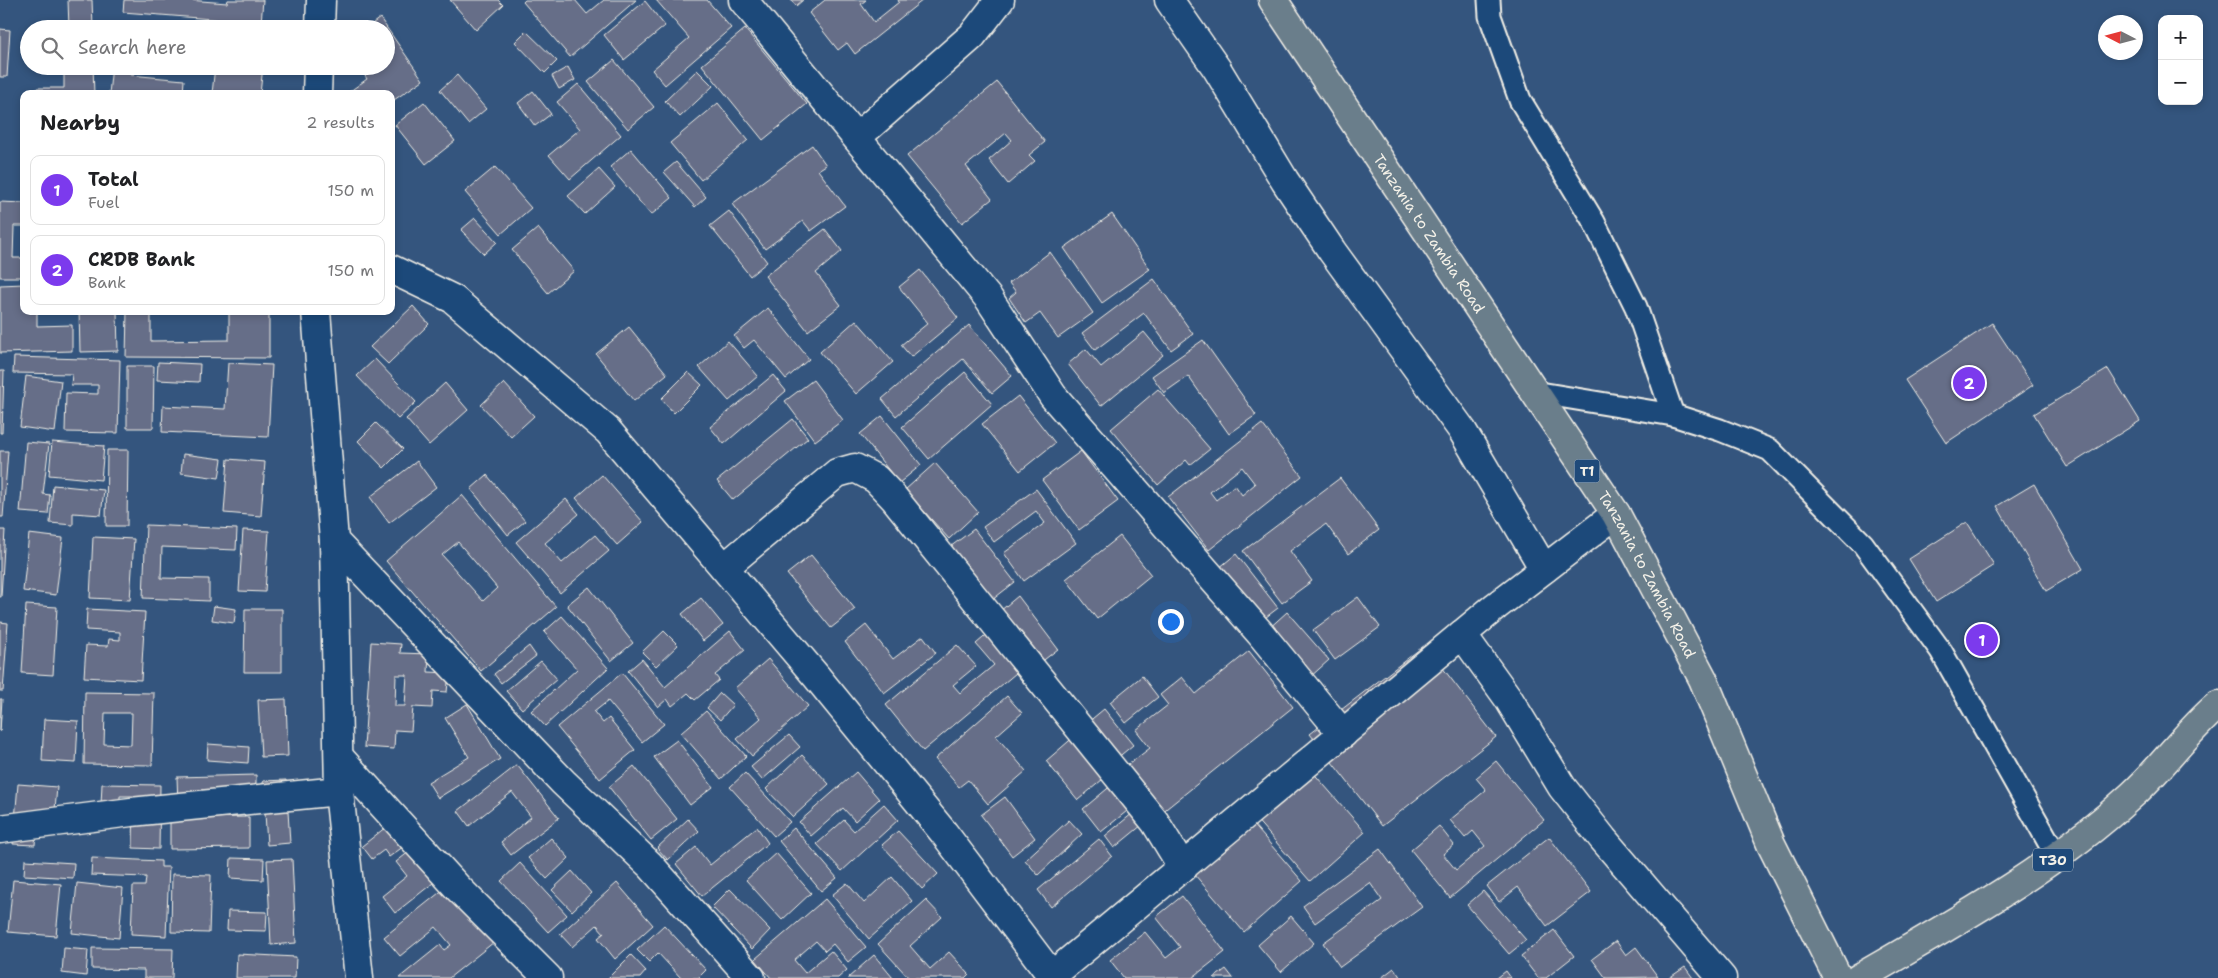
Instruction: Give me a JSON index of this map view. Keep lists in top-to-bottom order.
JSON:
{
  "streets": {
    "main road": ["Tanzania to Zambia Road", "T1", "T30"]
  },
  "north": "left",
  "page": {
    "map_buttons": ["+", "−"],
    "search": "Search here",
    "heading": ["Nearby", "2 results"],
    "list": [
      {
        "mark": "1",
        "name": "Total",
        "note": "Fuel",
        "value": "150 m"
      },
      {
        "mark": "2",
        "name": "CRDB Bank",
        "note": "Bank",
        "value": "150 m"
      }
    ],
    "pins": ["2", "1"]
  }
}
